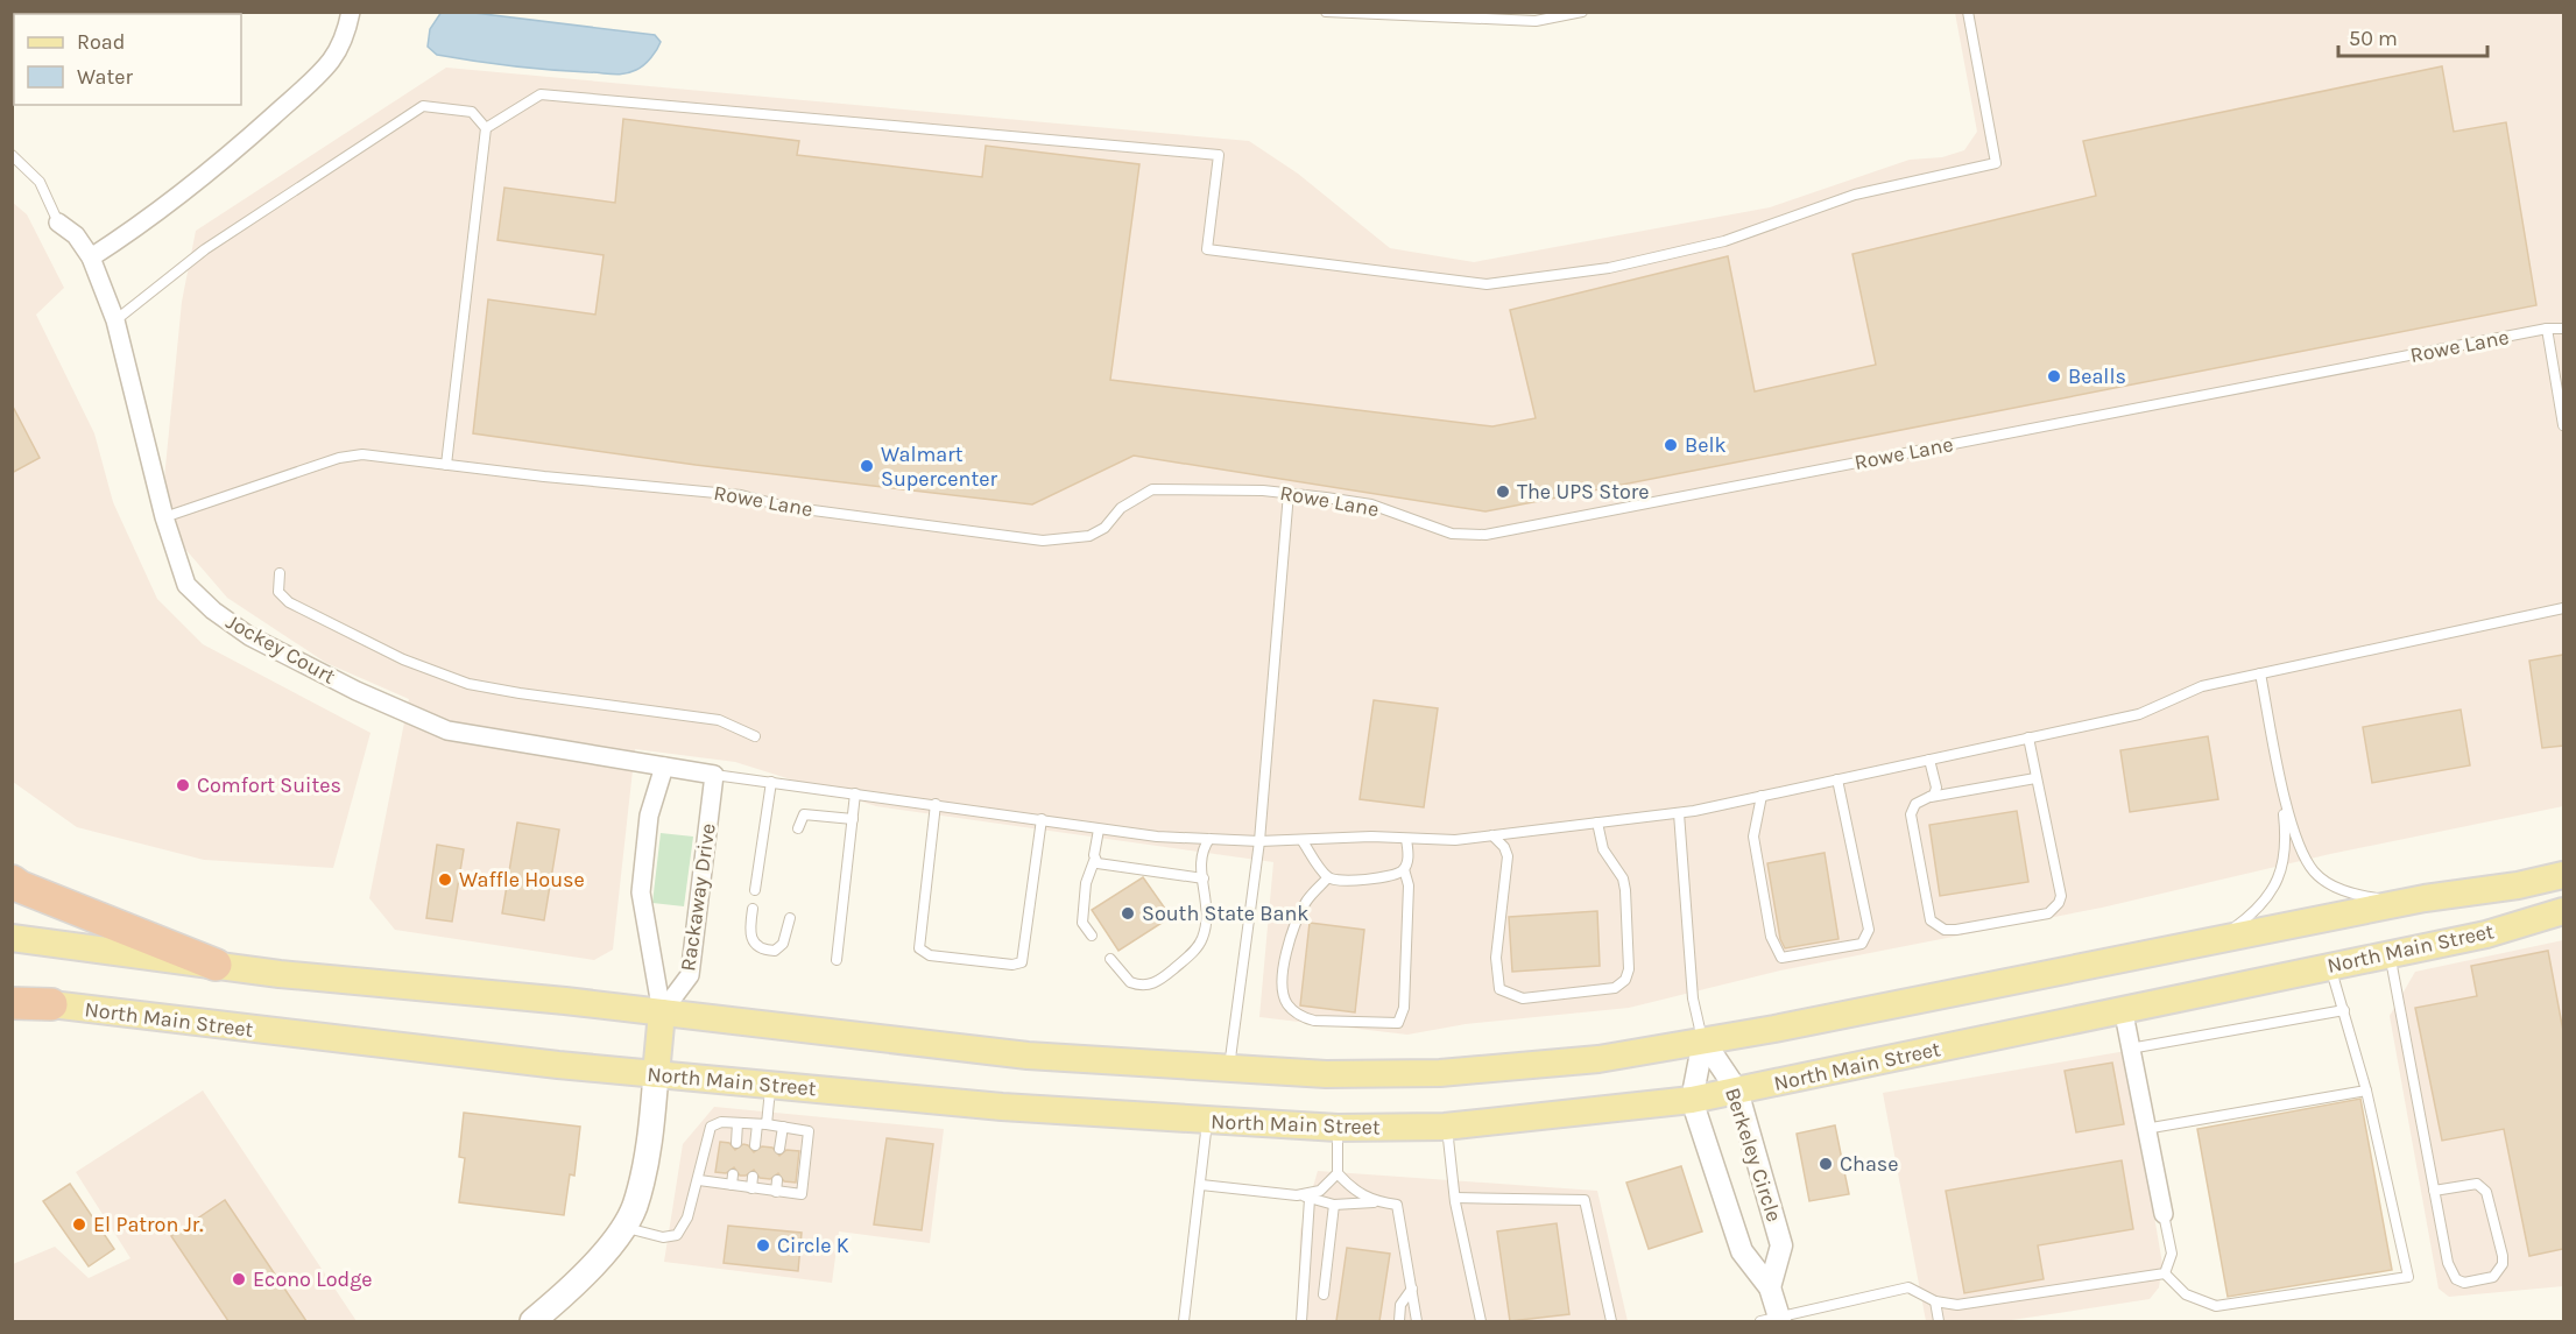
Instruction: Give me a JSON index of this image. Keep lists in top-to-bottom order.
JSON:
{
  "streets": {
    "main road": ["North Main Street"],
    "street": ["Jockey Court", "Rackaway Drive", "Berkeley Circle"],
    "lane": ["Rowe Lane"]
  },
  "crossings": [
    ["Rowe Lane", "Jockey Court"],
    ["Jockey Court", "Rackaway Drive"],
    ["Rackaway Drive", "North Main Street"],
    ["North Main Street", "Berkeley Circle"]
  ],
  "places": [
    "Bealls",
    "Belk",
    "Walmart Supercenter",
    "The UPS Store",
    "Comfort Suites",
    "Waffle House",
    "South State Bank",
    "Chase",
    "El Patron Jr.",
    "Circle K",
    "Econo Lodge"
  ],
  "legend": ["Road", "Water"],
  "scale_bar": "50 m"
}
